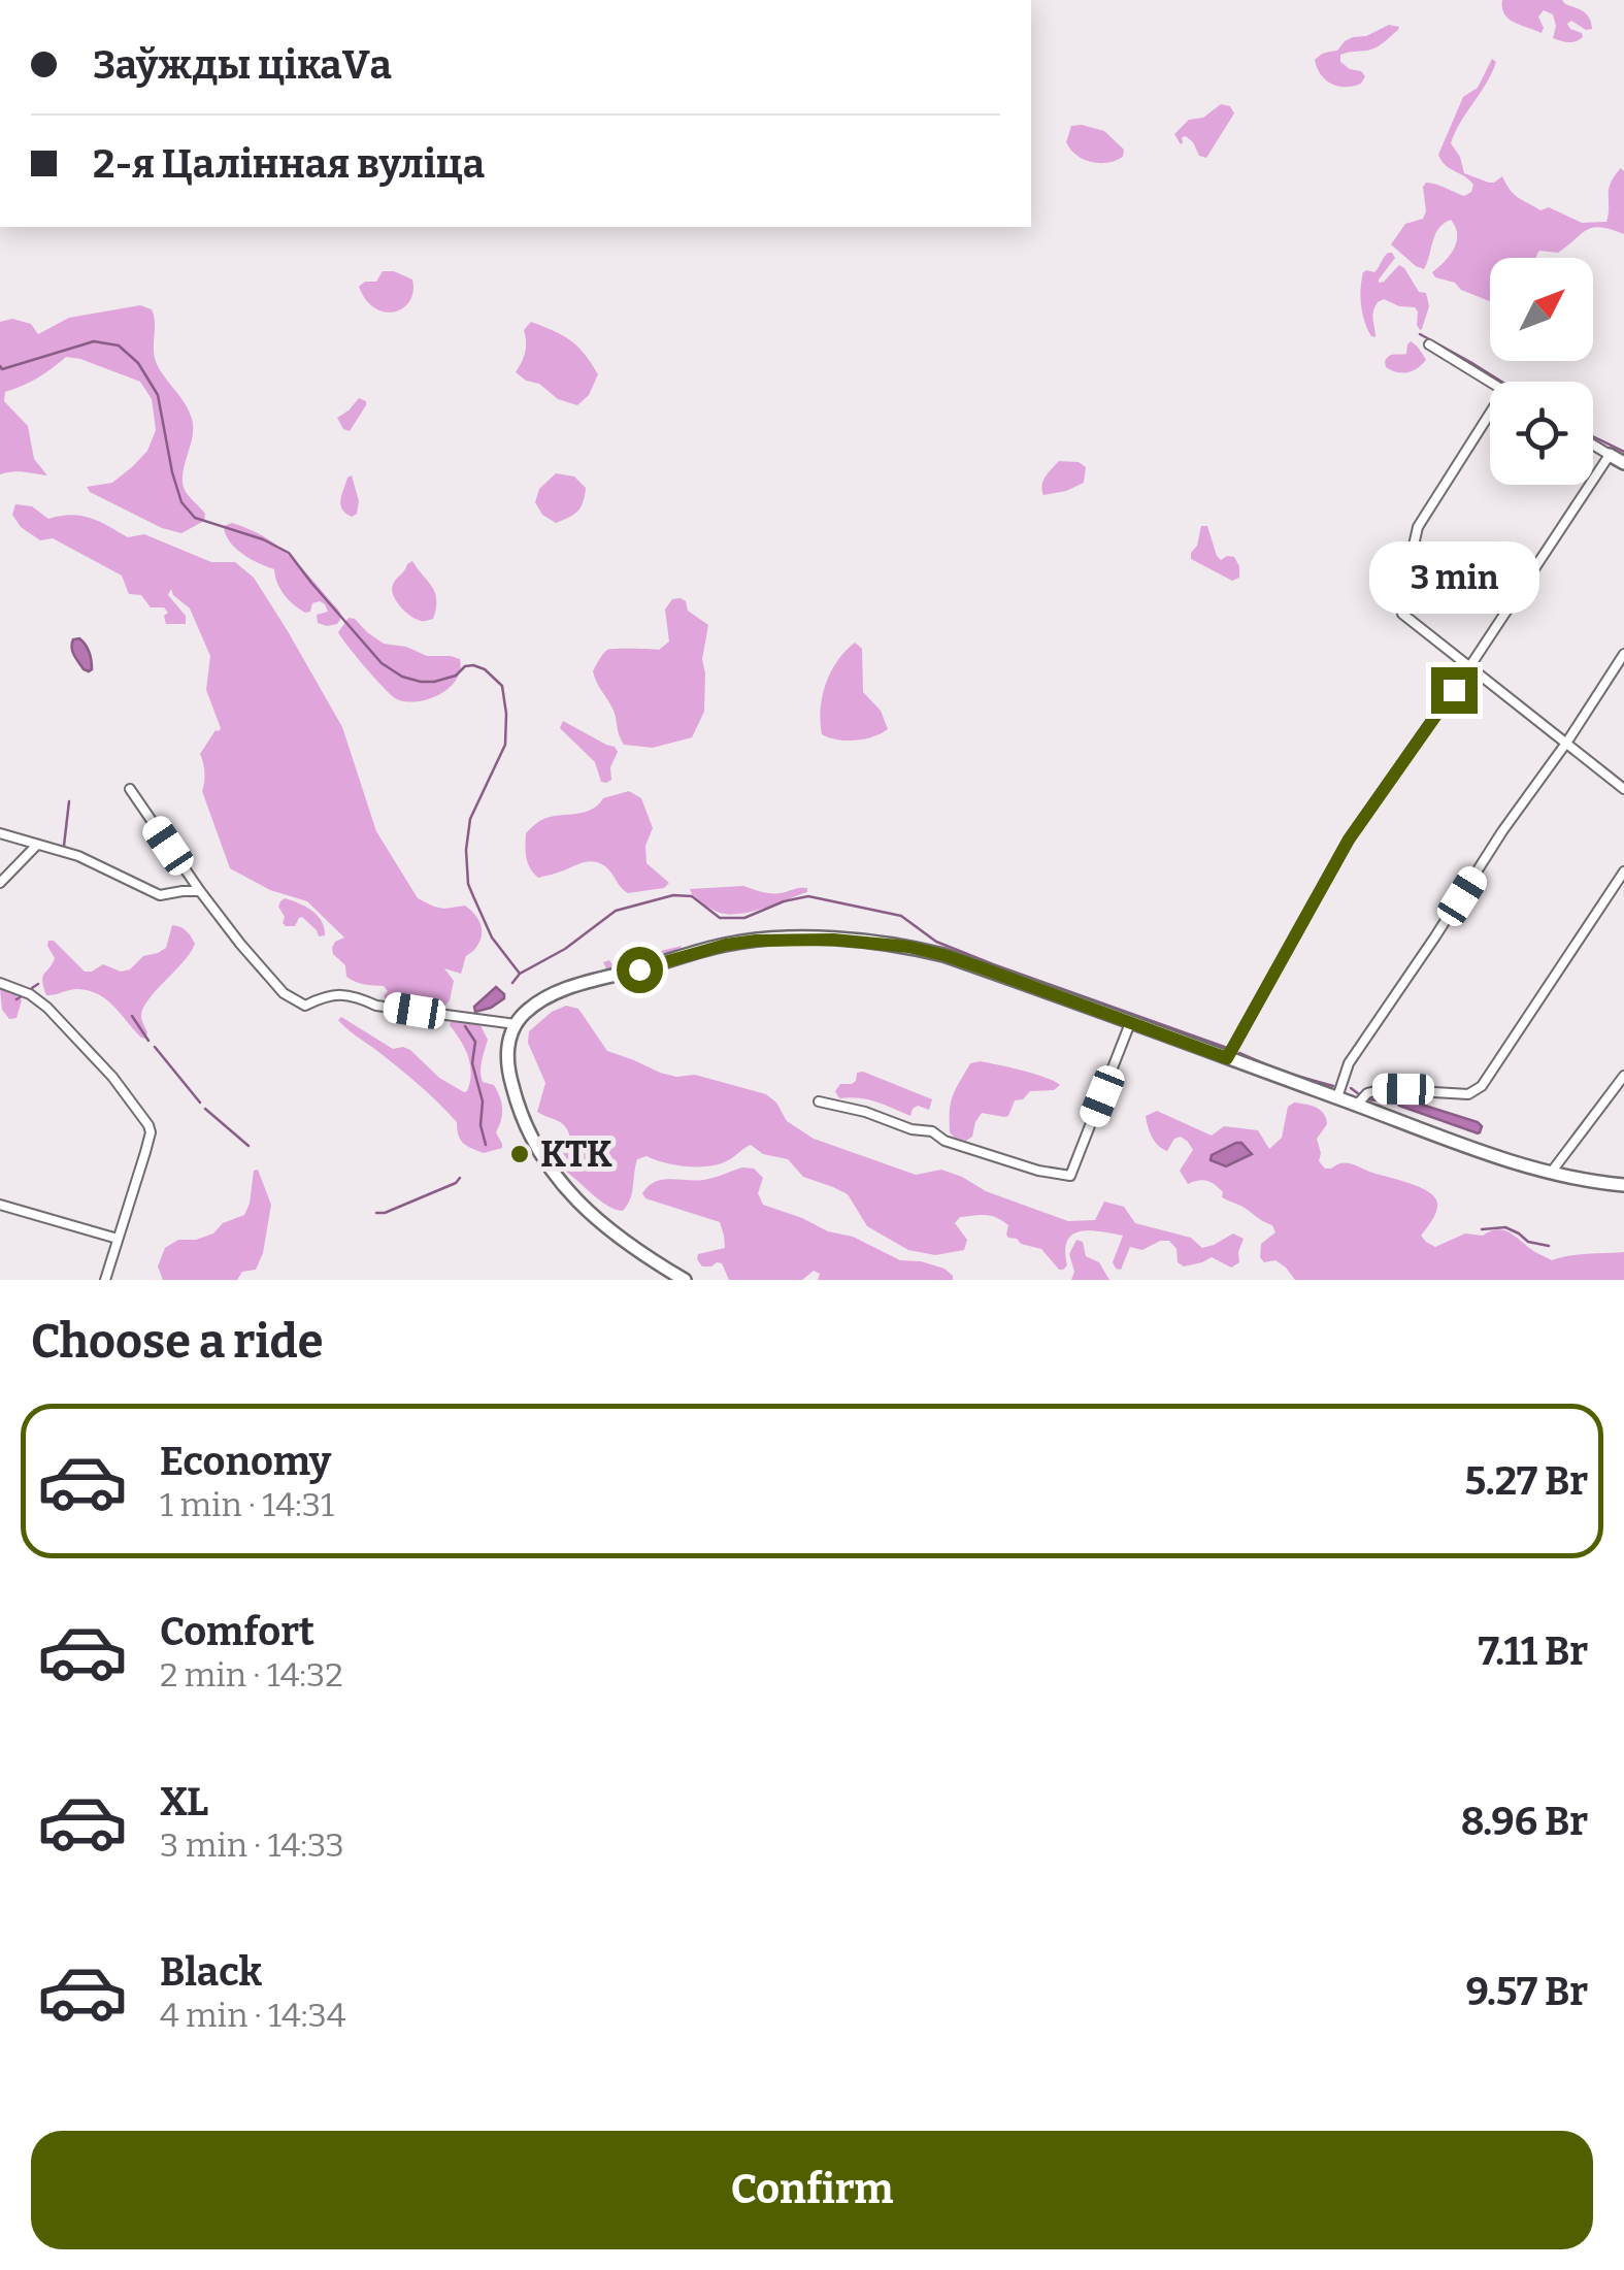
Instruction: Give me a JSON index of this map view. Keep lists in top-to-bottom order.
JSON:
{
  "places": ["КТК"],
  "north": "top right",
  "page": {
    "banner": ["Заўжды цікаVа", "2-я Цалінная вуліца"],
    "bubble": "3 min",
    "heading": "Choose a ride",
    "list": [
      {
        "name": "Economy",
        "note": "1 min · 14:31",
        "value": "5.27 Br"
      },
      {
        "name": "Comfort",
        "note": "2 min · 14:32",
        "value": "7.11 Br"
      },
      {
        "name": "XL",
        "note": "3 min · 14:33",
        "value": "8.96 Br"
      },
      {
        "name": "Black",
        "note": "4 min · 14:34",
        "value": "9.57 Br"
      }
    ],
    "buttons": "Confirm"
  }
}
